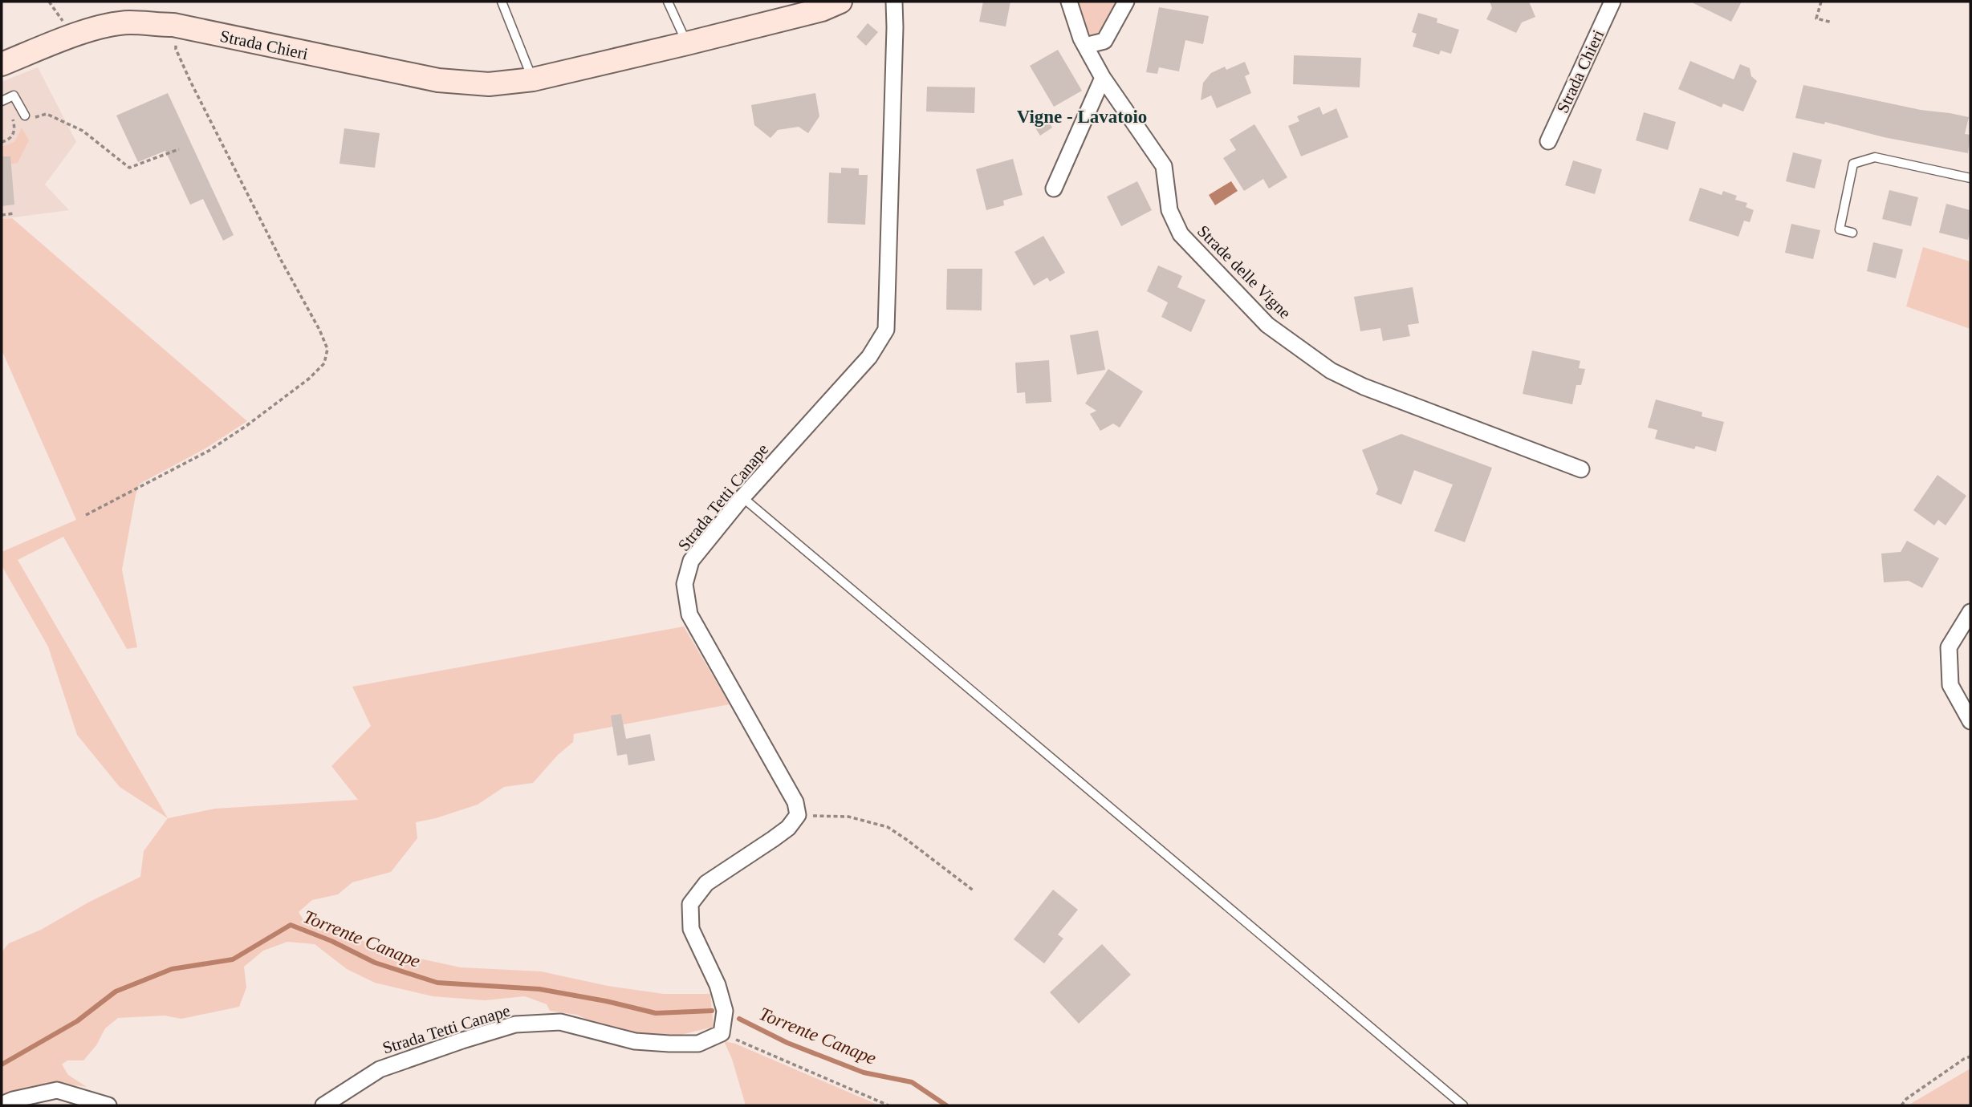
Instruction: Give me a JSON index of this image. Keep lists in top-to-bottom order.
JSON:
{
  "streets": {
    "main road": ["Strada Chieri"],
    "street": ["Strade delle Vigne", "Strada Tetti Canape"]
  },
  "districts": ["Vigne - Lavatoio"],
  "water": ["Torrente Canape"]
}
